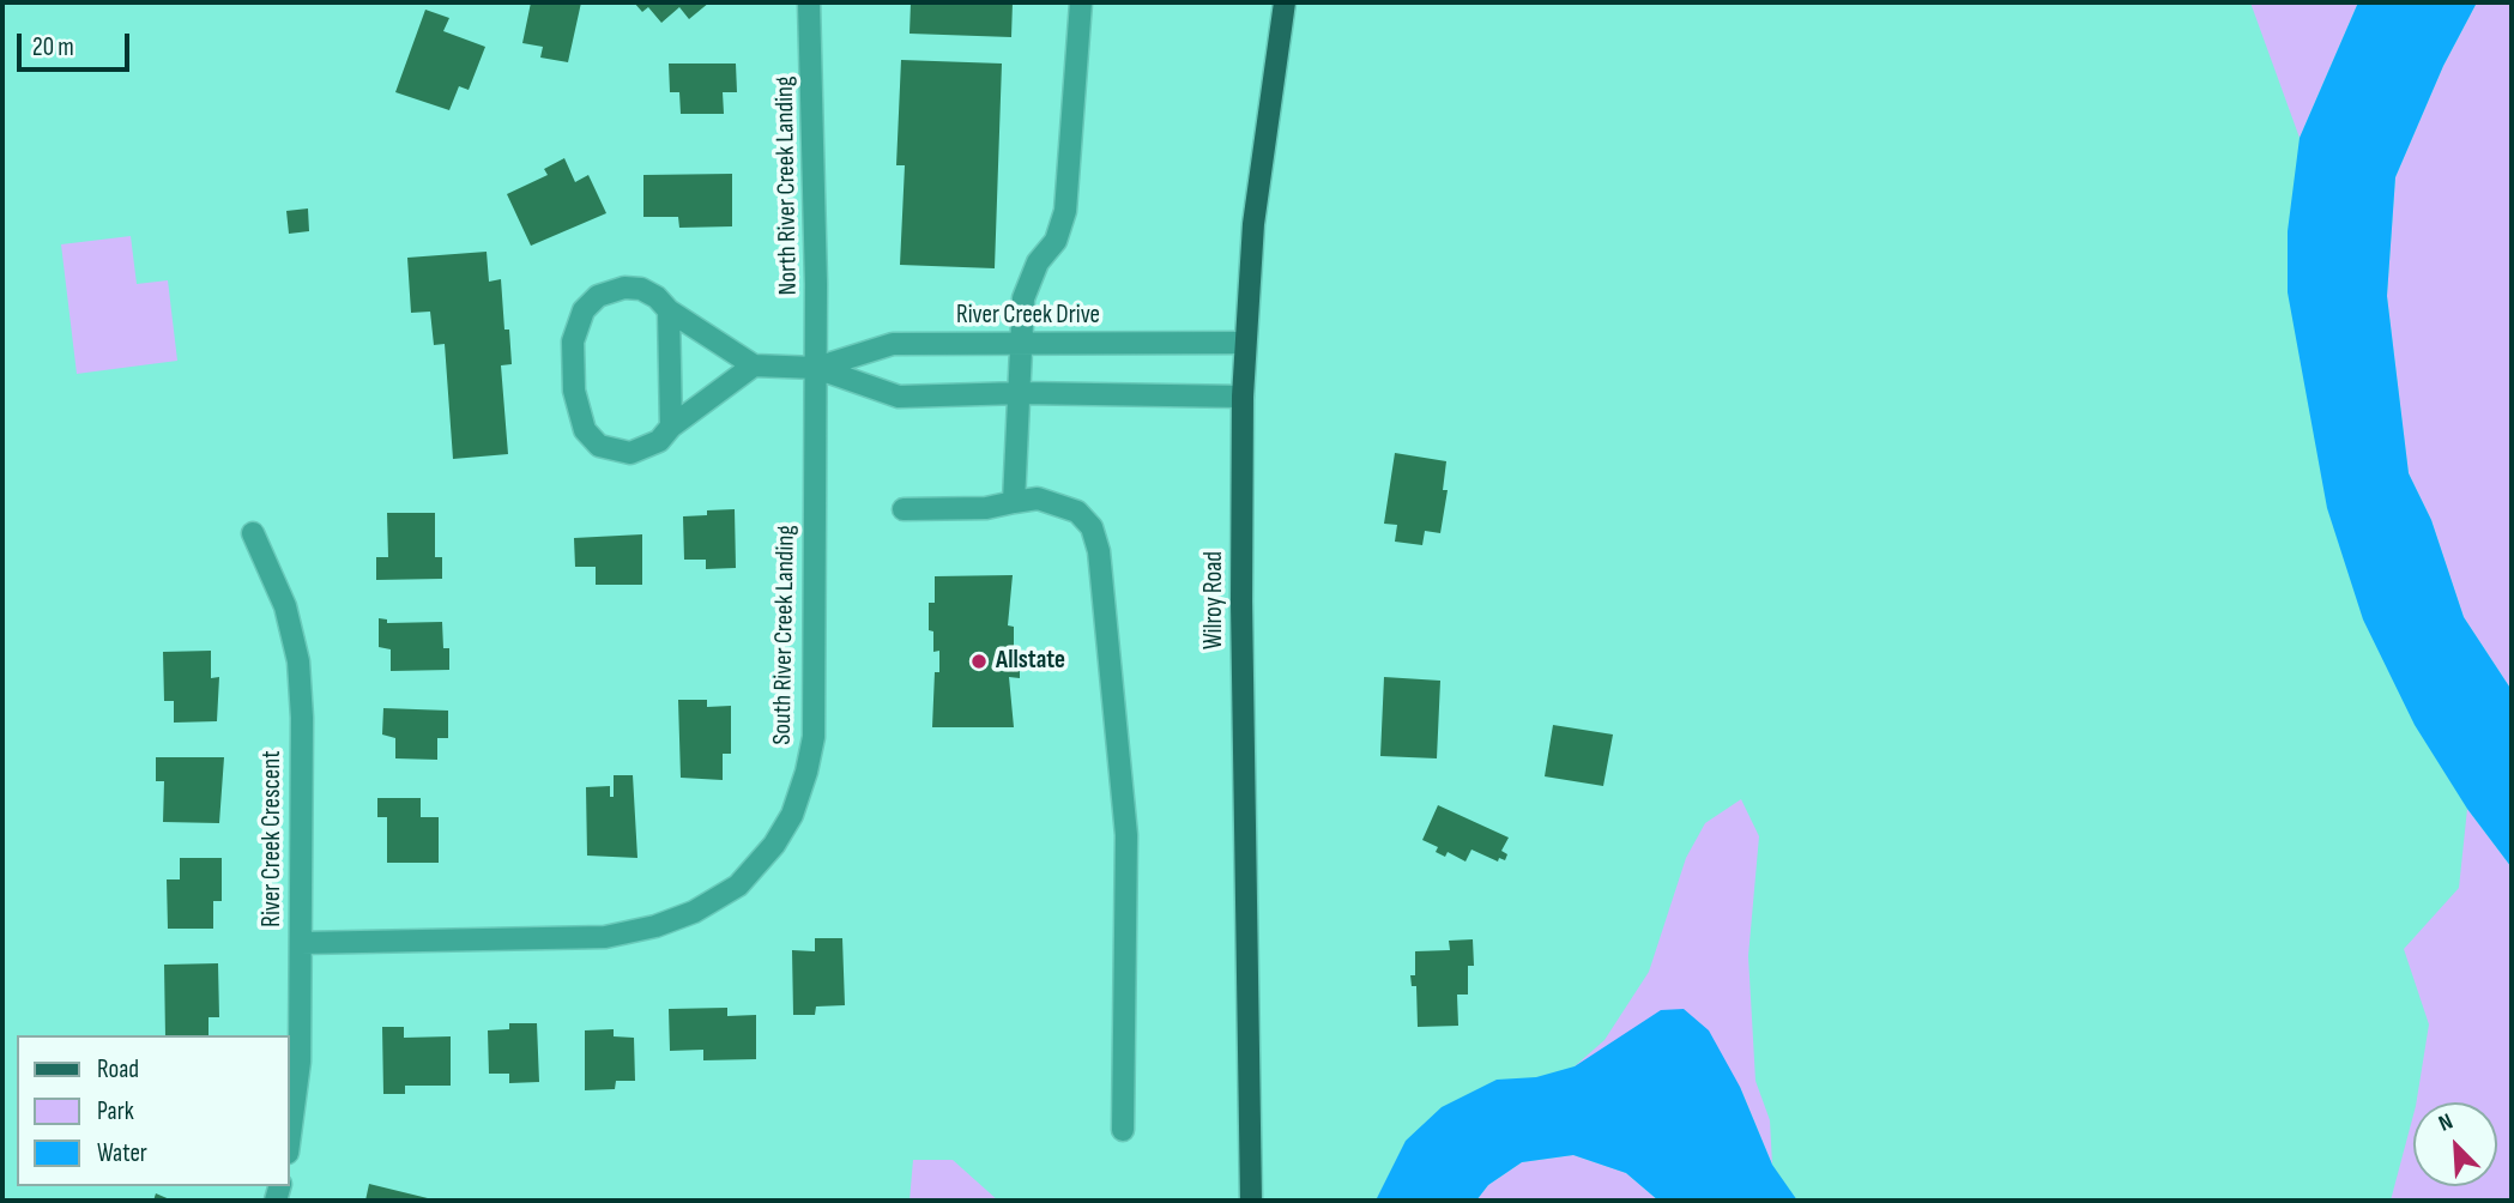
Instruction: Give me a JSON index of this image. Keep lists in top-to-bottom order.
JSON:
{
  "streets": {
    "main road": ["Wilroy Road"],
    "street": [
      "North River Creek Landing",
      "River Creek Drive",
      "South River Creek Landing",
      "River Creek Crescent"
    ]
  },
  "crossings": [
    ["North River Creek Landing", "River Creek Drive"],
    ["North River Creek Landing", "South River Creek Landing"],
    ["River Creek Drive", "Wilroy Road"],
    ["River Creek Drive", "South River Creek Landing"],
    ["South River Creek Landing", "River Creek Crescent"]
  ],
  "places": ["Allstate"],
  "legend": ["Road", "Park", "Water"],
  "scale_bar": "20 m",
  "north": "top left"
}
